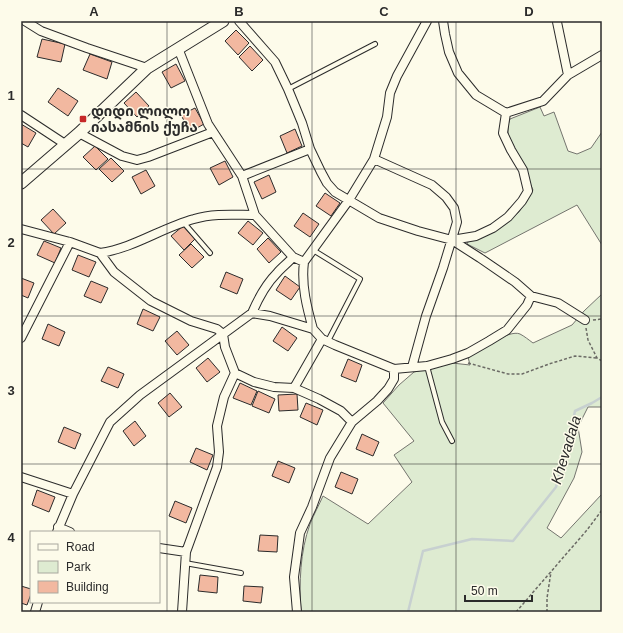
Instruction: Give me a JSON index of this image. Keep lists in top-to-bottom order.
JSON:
{
  "water": ["Khevadala"],
  "places": {
    "transit": ["დიდი ლილო იასამნის ქუჩა"]
  },
  "legend": ["Road", "Park", "Building"],
  "scale_bar": "50 m",
  "grid": {
    "columns": [
      "A",
      "B",
      "C",
      "D"
    ],
    "rows": [
      "1",
      "2",
      "3",
      "4"
    ]
  }
}
